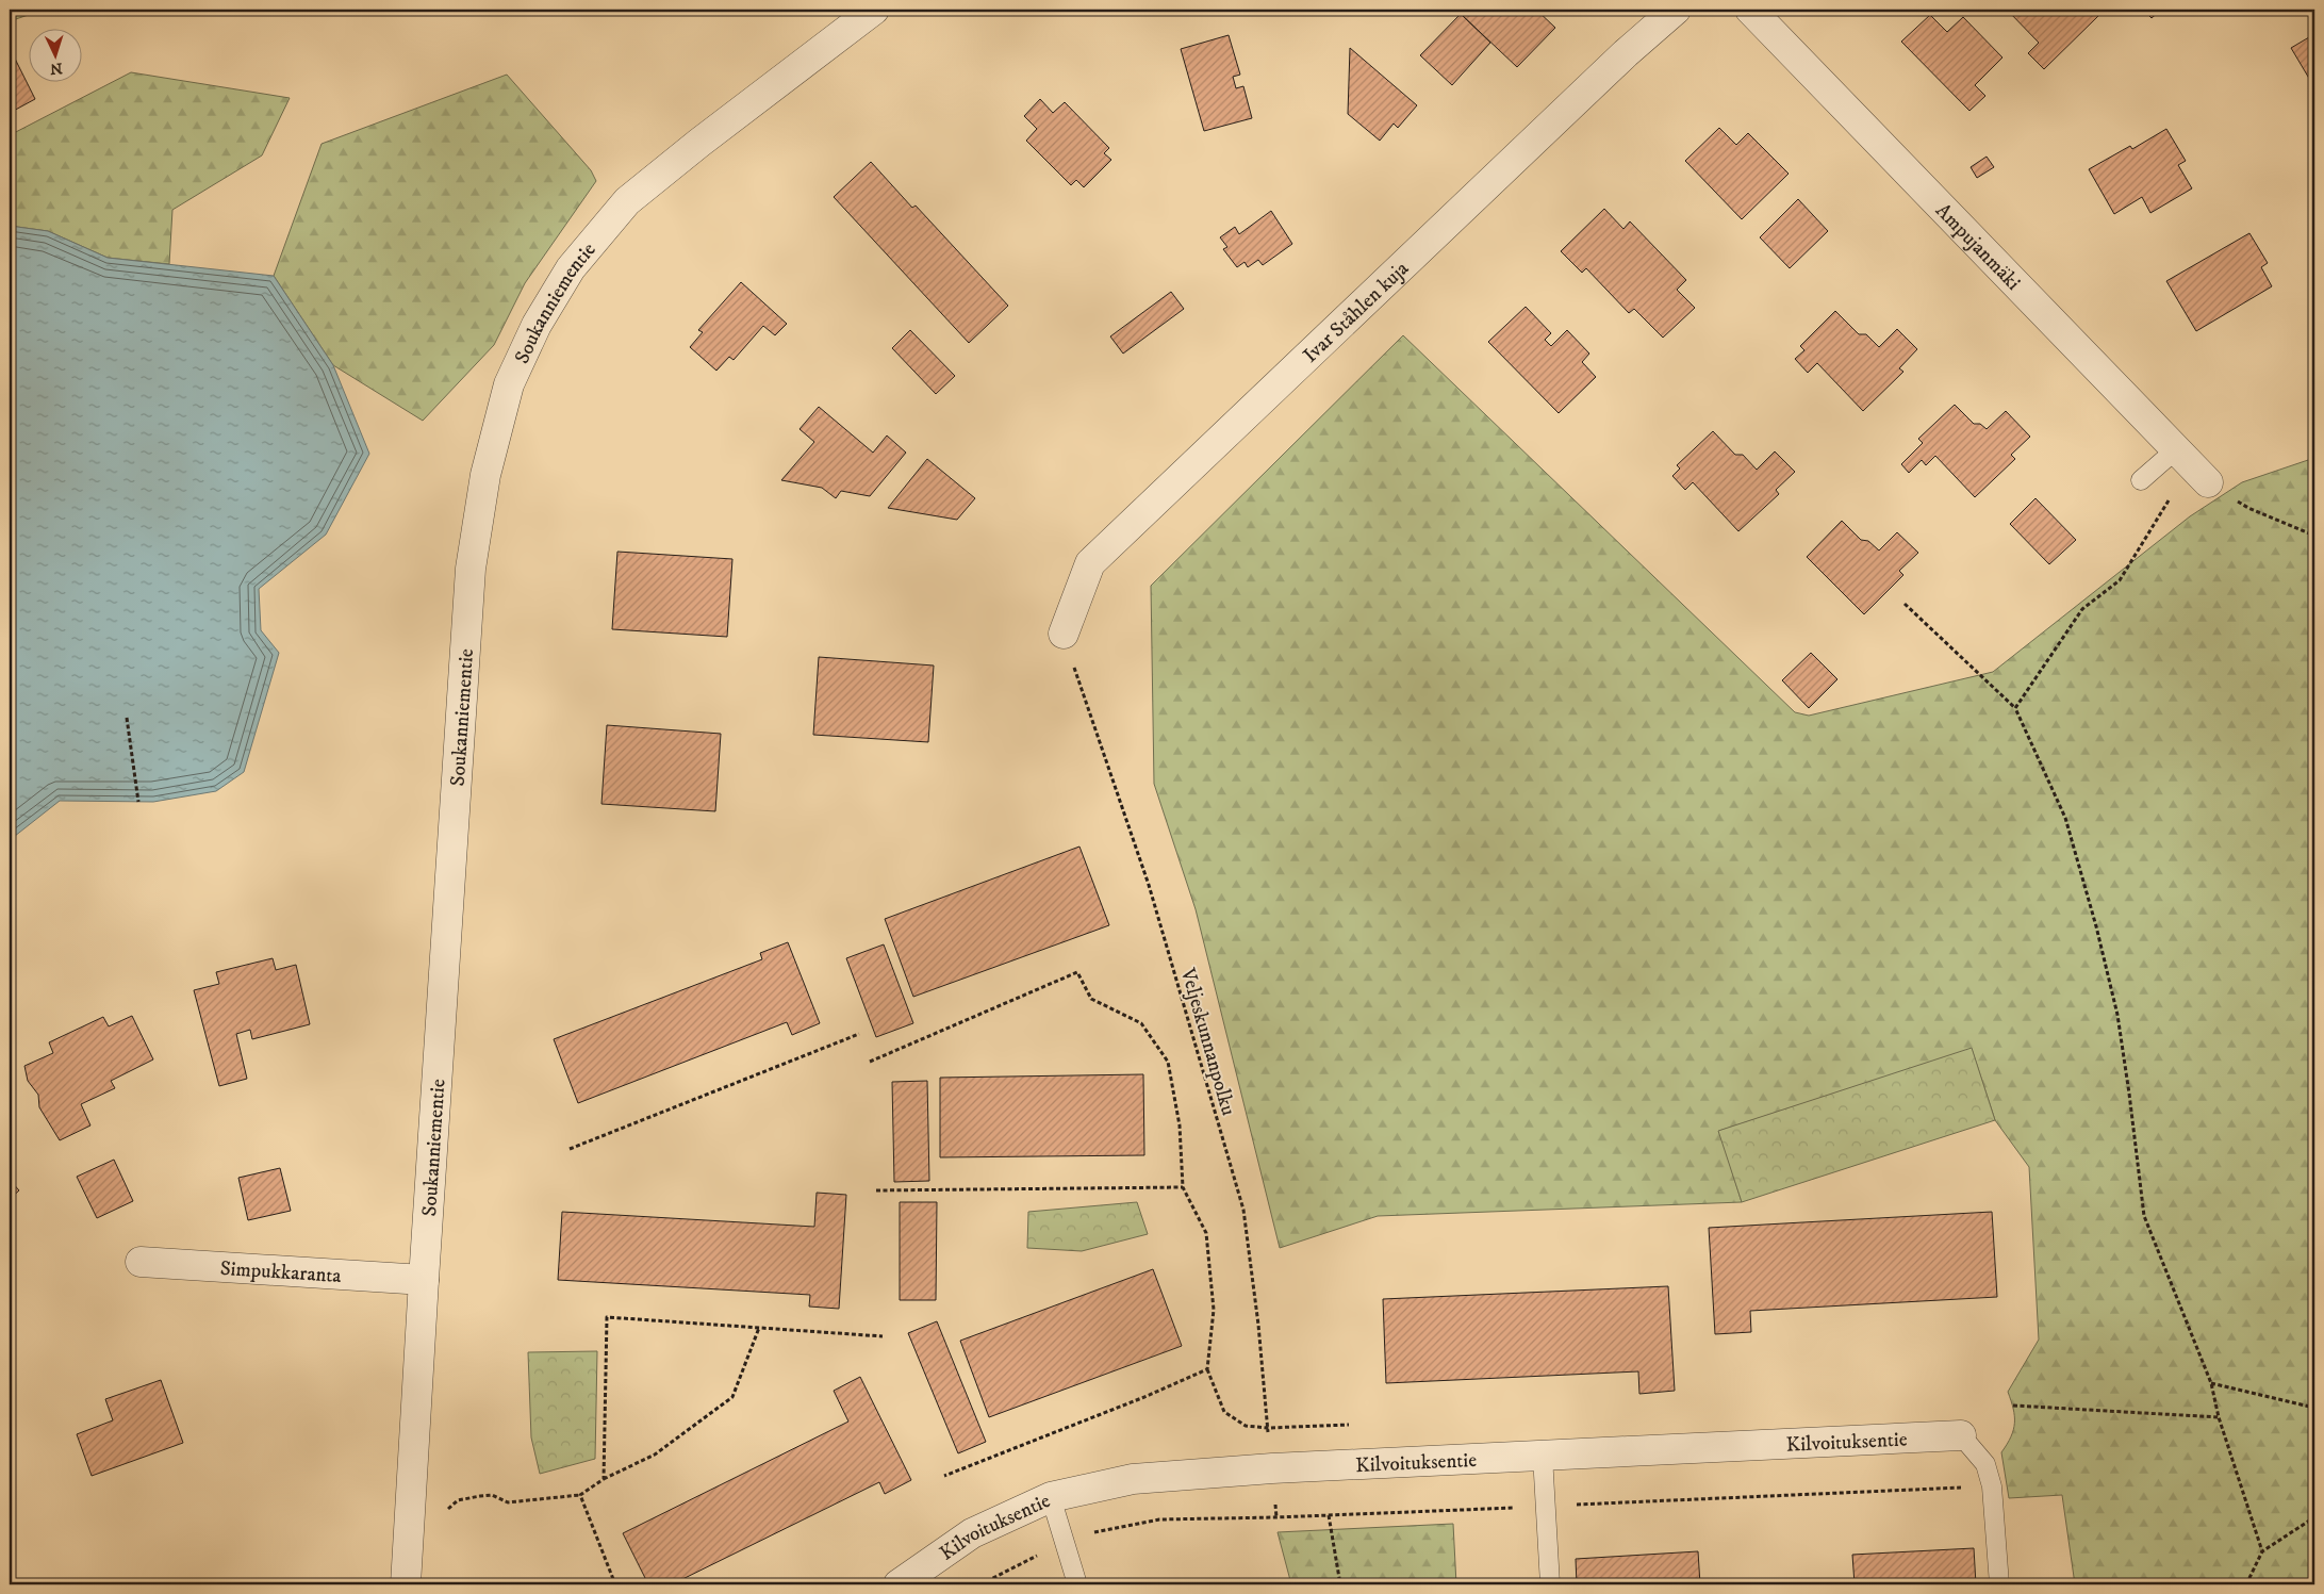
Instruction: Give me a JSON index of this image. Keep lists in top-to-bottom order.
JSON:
{
  "streets": {
    "street": [
      "Ampujanmäki",
      "Soukanniementie",
      "Ivar Ståhlen kuja",
      "Simpukkaranta",
      "Kilvoituksentie"
    ],
    "path": ["Veljeskunnanpolku"]
  },
  "crossings": [
    ["Soukanniementie", "Simpukkaranta"],
    ["Ivar Ståhlen kuja", "Veljeskunnanpolku"],
    ["Veljeskunnanpolku", "Kilvoituksentie"]
  ],
  "north": "bottom"
}
